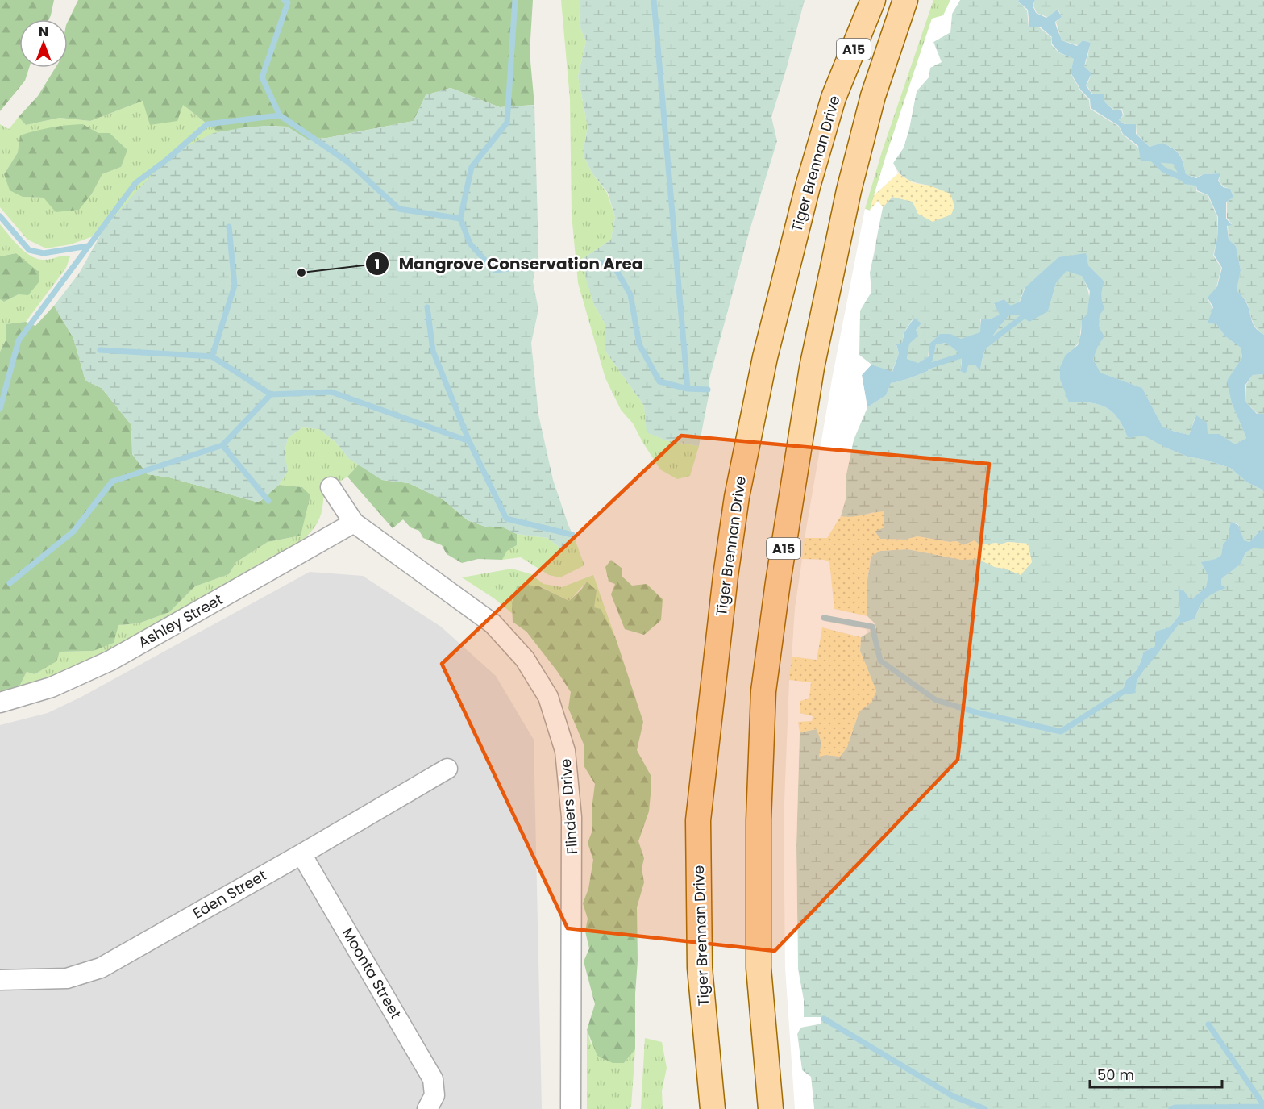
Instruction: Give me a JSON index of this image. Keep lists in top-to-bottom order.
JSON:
{
  "streets": {
    "main road": ["A15", "Tiger Brennan Drive"],
    "street": [
      "Ashley Street",
      "Flinders Drive",
      "Eden Street",
      "Moonta Street"
    ]
  },
  "crossings": [
    ["Ashley Street", "Flinders Drive"],
    ["Eden Street", "Moonta Street"]
  ],
  "places": ["Mangrove Conservation Area"],
  "scale_bar": "50 m",
  "north": "top"
}
